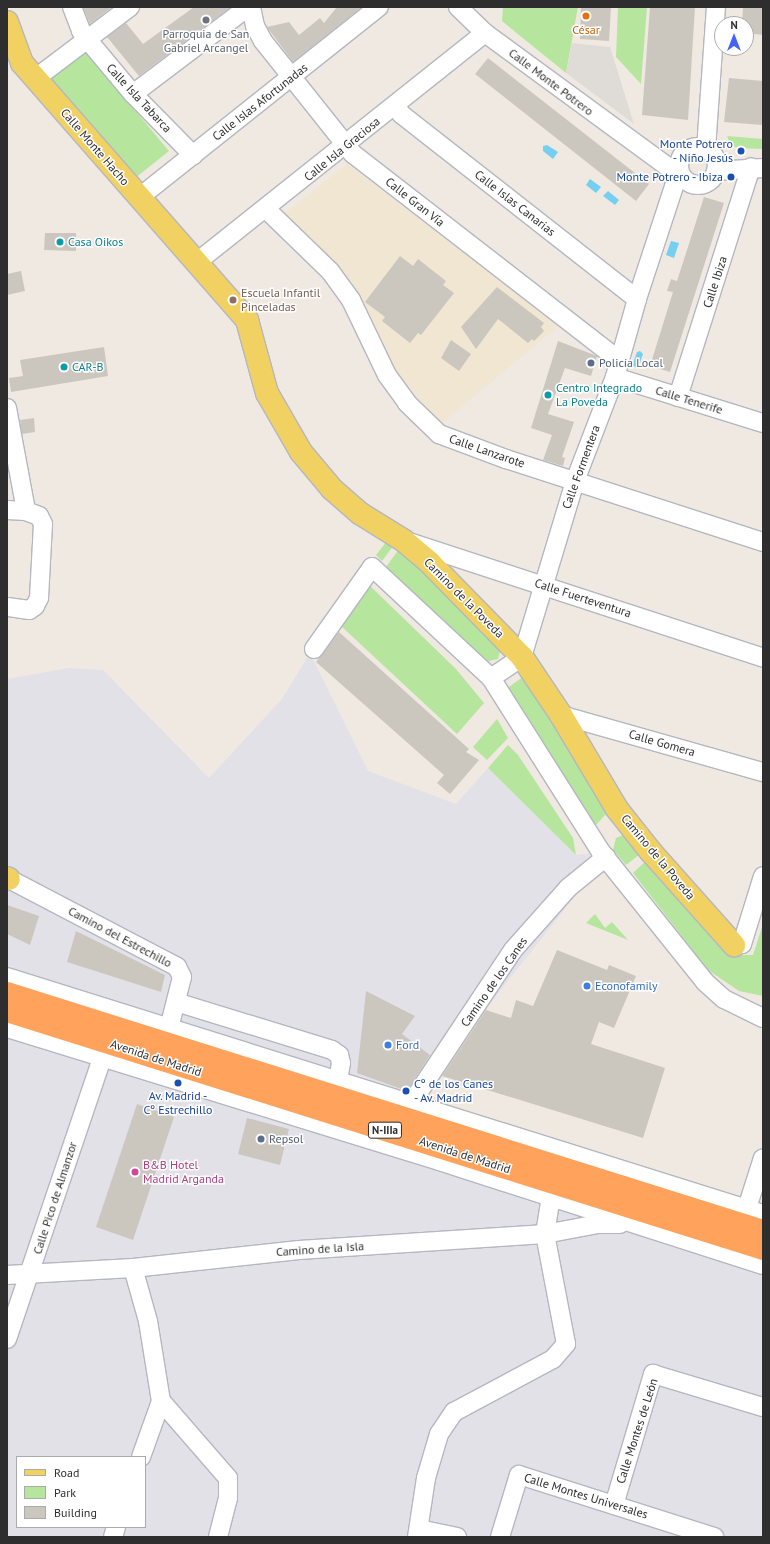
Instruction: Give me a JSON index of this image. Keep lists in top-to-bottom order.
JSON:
{
  "streets": {
    "highway": ["Avenida de Madrid", "N-IIIa"],
    "main road": ["Calle Monte Hacho", "Camino de la Poveda"],
    "street": [
      "Calle Monte Potrero",
      "Calle Isla Tabarca",
      "Calle Islas Afortunadas",
      "Calle Isla Graciosa",
      "Calle Gran Vía",
      "Calle Islas Canarias",
      "Calle Ibiza",
      "Calle Tenerife",
      "Calle Lanzarote",
      "Calle Formentera",
      "Calle Fuerteventura",
      "Calle Gomera",
      "Camino del Estrechillo",
      "Camino de los Canes",
      "Calle Pico de Almanzor",
      "Camino de la Isla",
      "Calle Montes de León",
      "Calle Montes Universales"
    ]
  },
  "crossings": [
    ["Calle Monte Potrero", "Calle Isla Graciosa"],
    ["Calle Monte Potrero", "Calle Formentera"],
    ["Calle Isla Tabarca", "Calle Islas Afortunadas"],
    ["Calle Islas Afortunadas", "Calle Monte Hacho"],
    ["Calle Islas Afortunadas", "Calle Gran Vía"],
    ["Calle Monte Hacho", "Calle Isla Graciosa"],
    ["Calle Monte Hacho", "Camino de la Poveda"],
    ["Calle Isla Graciosa", "Calle Gran Vía"],
    ["Calle Isla Graciosa", "Calle Islas Canarias"],
    ["Calle Isla Graciosa", "Calle Lanzarote"],
    ["Calle Isla Graciosa", "Camino de la Poveda"],
    ["Calle Gran Vía", "Calle Tenerife"],
    ["Calle Gran Vía", "Calle Formentera"],
    ["Calle Islas Canarias", "Calle Formentera"],
    ["Calle Ibiza", "Calle Tenerife"],
    ["Calle Tenerife", "Calle Formentera"],
    ["Calle Lanzarote", "Calle Formentera"],
    ["Calle Formentera", "Camino de la Poveda"],
    ["Calle Formentera", "Calle Fuerteventura"],
    ["Camino de la Poveda", "Calle Fuerteventura"],
    ["Camino de la Poveda", "Calle Gomera"],
    ["Calle Pico de Almanzor", "Camino de la Isla"],
    ["Calle Montes de León", "Calle Montes Universales"]
  ],
  "places": [
    "César",
    "Parroquia de San Gabriel Arcangel",
    "Monte Potrero - Niño Jesús",
    "Monte Potrero - Ibiza",
    "Casa Oikos",
    "Escuela Infantil Pinceladas",
    "Policía Local",
    "CAR-B",
    "Centro Integrado La Poveda",
    "Econofamily",
    "Ford",
    "Av. Madrid - Cº Estrechillo",
    "Cº de los Canes - Av. Madrid",
    "Repsol",
    "B&B Hotel Madrid Arganda"
  ],
  "legend": ["Road", "Park", "Building"],
  "north": "top"
}
